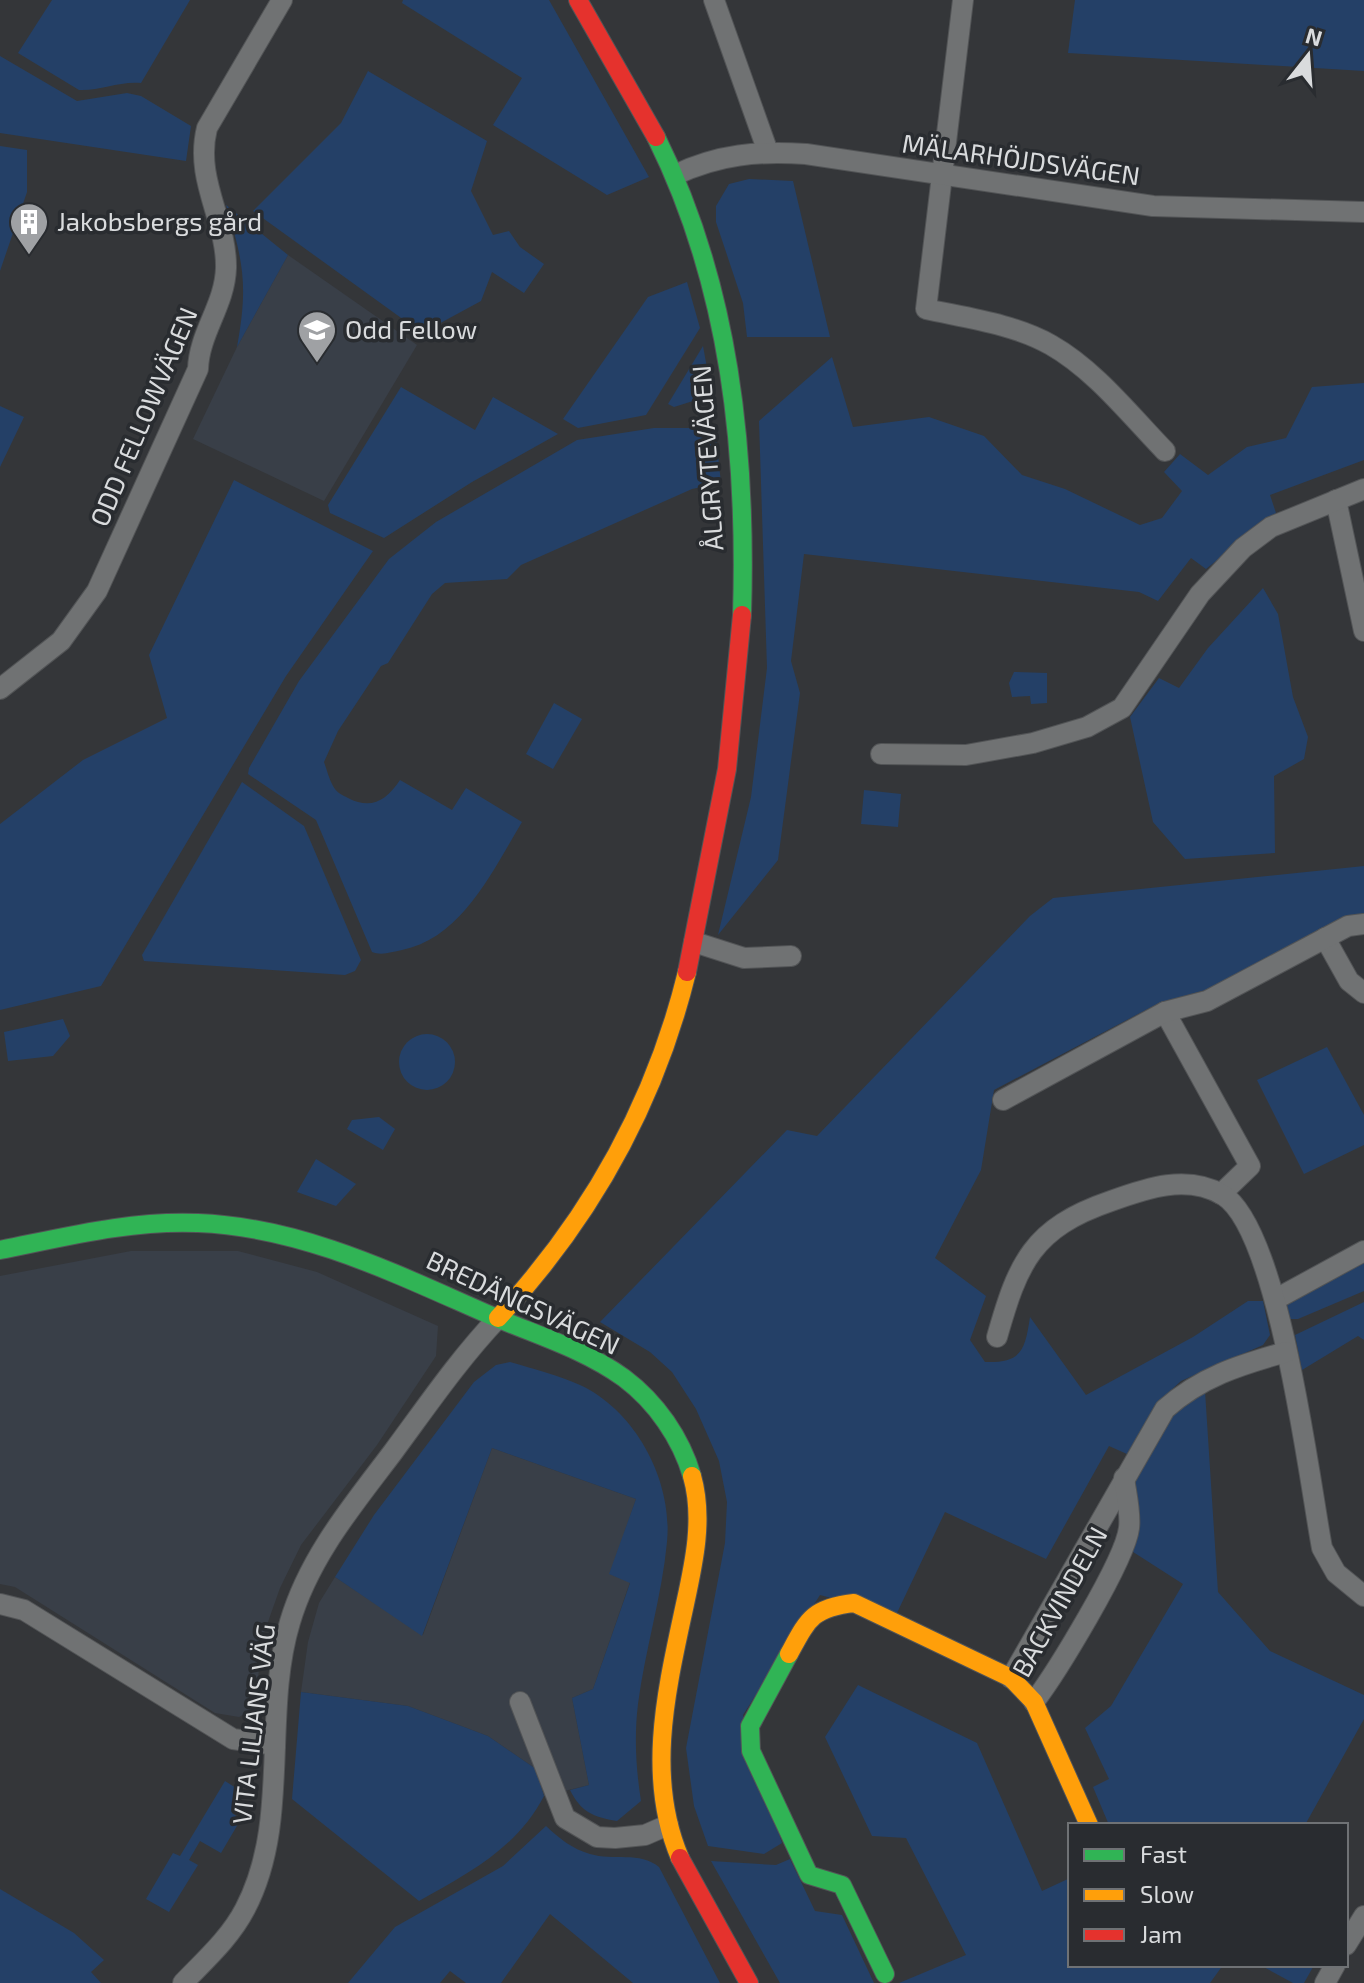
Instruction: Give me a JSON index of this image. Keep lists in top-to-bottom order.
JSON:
{
  "streets": {
    "street": [
      "MÄLARHÖJDSVÄGEN",
      "ODD FELLOWVÄGEN",
      "ÅLGRYTEVÄGEN",
      "BREDÄNGSVÄGEN",
      "BACKVINDELN",
      "VITA LILJANS VÄG"
    ]
  },
  "crossings": [
    ["MÄLARHÖJDSVÄGEN", "ÅLGRYTEVÄGEN"],
    ["ÅLGRYTEVÄGEN", "BREDÄNGSVÄGEN"],
    ["ÅLGRYTEVÄGEN", "VITA LILJANS VÄG"],
    ["BREDÄNGSVÄGEN", "VITA LILJANS VÄG"]
  ],
  "places": {
    "building": ["Jakobsbergs gård"],
    "school or university": ["Odd Fellow"]
  },
  "legend": ["Fast", "Slow", "Jam"],
  "north": "top"
}
